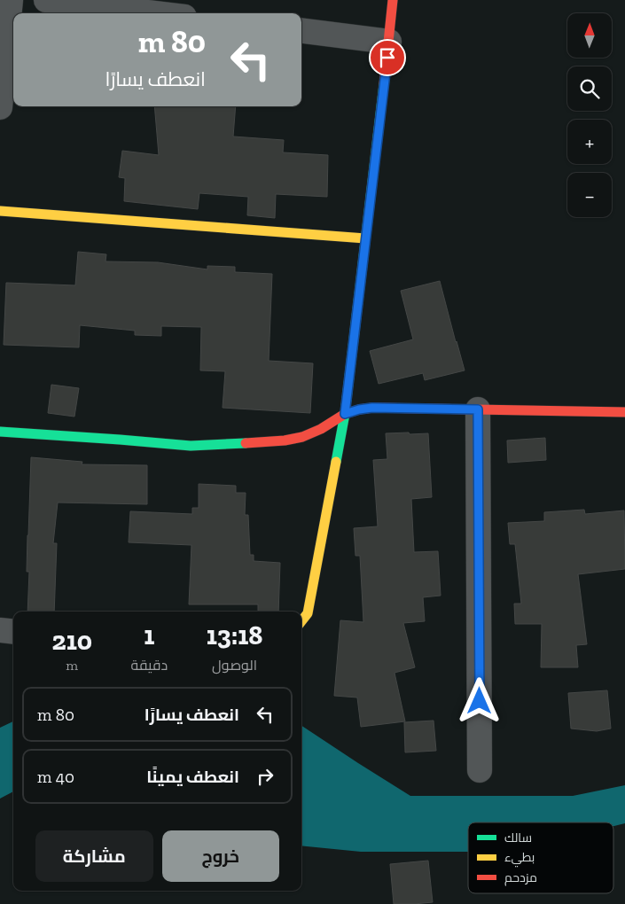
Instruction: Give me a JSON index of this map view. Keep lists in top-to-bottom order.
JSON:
{
  "legend": ["سالك", "بطيء", "مزدحم"],
  "north": "top",
  "page": {
    "map_buttons": ["+", "−"],
    "turn": ["80 m", "انعطف يسارًا"],
    "eta": [
      "13:18",
      "الوصول",
      "1",
      "دقيقة",
      "210",
      "m"
    ],
    "list": [
      {
        "name": "انعطف يسارًا",
        "value": "80 m"
      },
      {
        "name": "انعطف يمينًا",
        "value": "40 m"
      }
    ],
    "buttons": ["خروج", "مشاركة"]
  }
}
